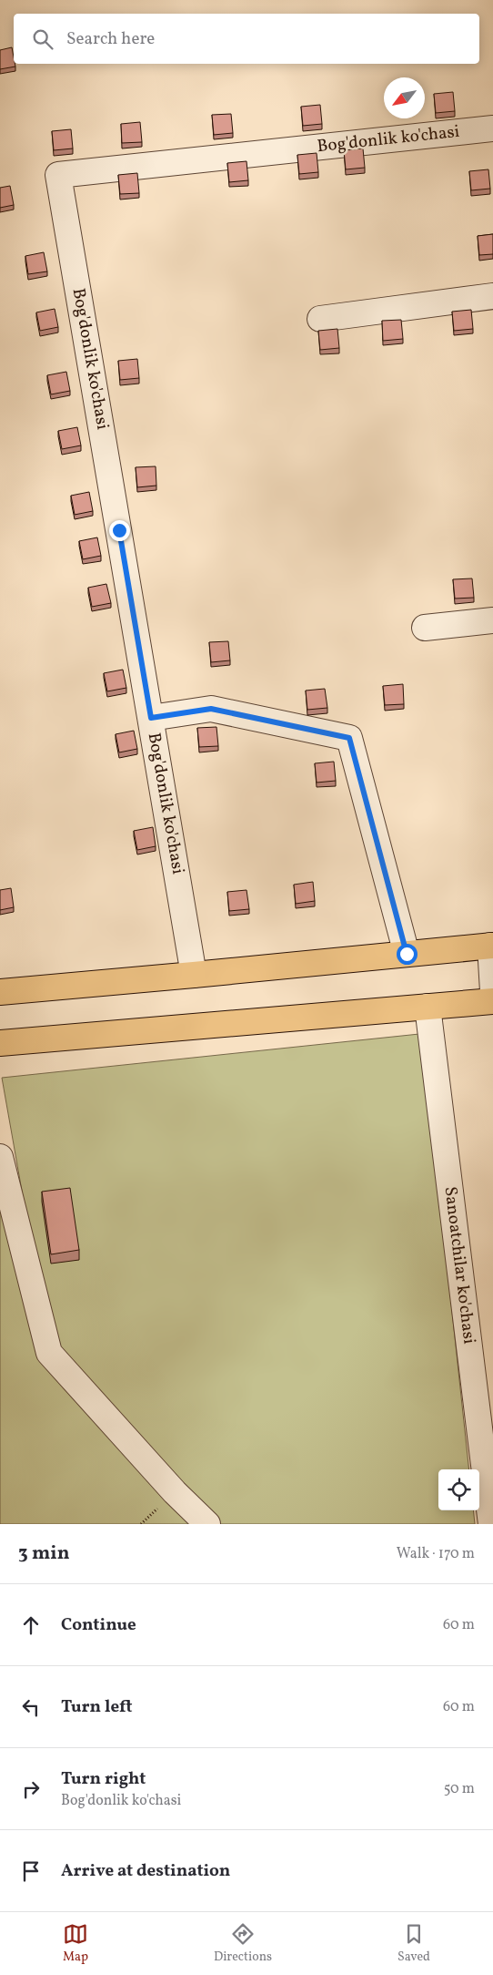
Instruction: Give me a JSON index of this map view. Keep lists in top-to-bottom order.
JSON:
{
  "streets": {
    "street": ["Bog'donlik ko'chasi", "Sanoatchilar ko'chasi"]
  },
  "north": "bottom left",
  "page": {
    "search": "Search here",
    "heading": ["3 min", "Walk · 170 m"],
    "list": [
      ["Continue", "60 m"],
      ["Turn left", "60 m"],
      ["Turn right", "Bog'donlik ko'chasi", "50 m"],
      "Arrive at destination"
    ],
    "nav": ["Map", "Directions", "Saved"]
  }
}
